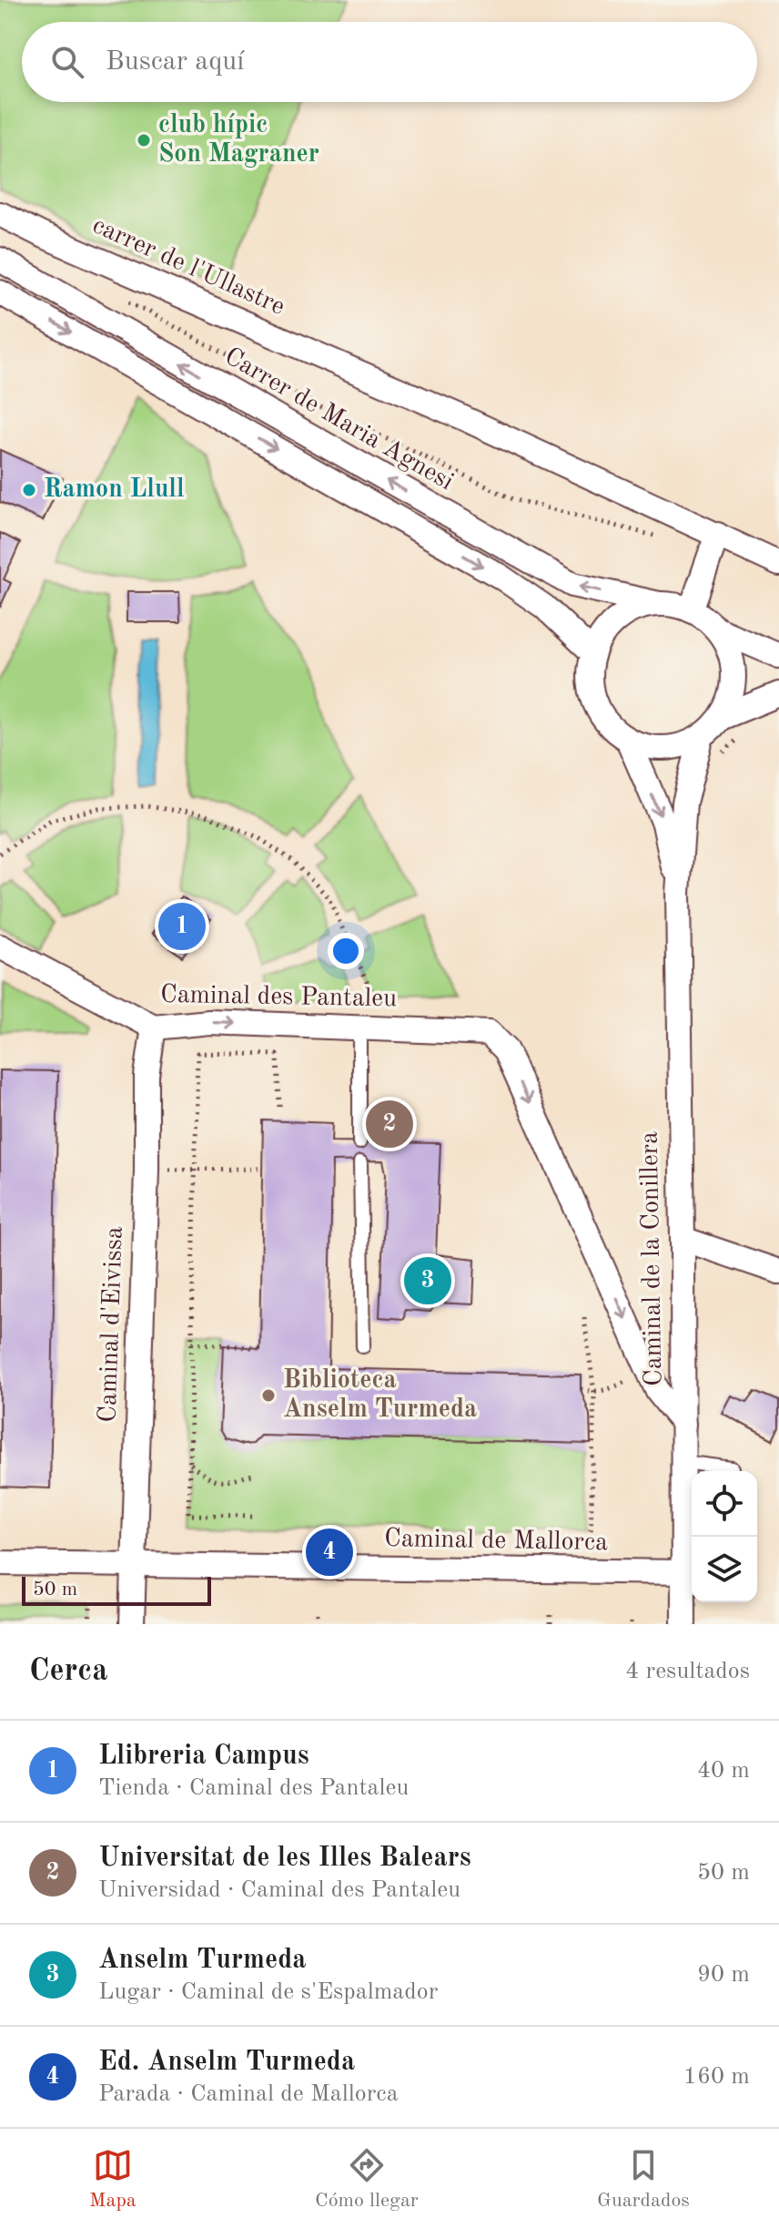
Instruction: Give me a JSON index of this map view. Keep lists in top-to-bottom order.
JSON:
{
  "streets": {
    "street": [
      "carrer de l'Ullastre",
      "Carrer de Maria Agnesi",
      "Caminal des Pantaleu",
      "Caminal de la Conillera",
      "Caminal d'Eivissa",
      "Caminal de Mallorca"
    ]
  },
  "crossings": [
    ["Caminal des Pantaleu", "Caminal d'Eivissa"],
    ["Caminal de la Conillera", "Caminal de Mallorca"],
    ["Caminal d'Eivissa", "Caminal de Mallorca"]
  ],
  "one_way": ["Caminal des Pantaleu"],
  "places": ["club hípic Son Magraner", "Ramon Llull", "Biblioteca Anselm Turmeda"],
  "scale_bar": "50 m",
  "page": {
    "search": "Buscar aquí",
    "pins": [
      "1",
      "2",
      "3",
      "4"
    ],
    "scale": "50 m",
    "heading": ["Cerca", "4 resultados"],
    "list": [
      {
        "mark": "1",
        "name": "Llibreria Campus",
        "note": "Tienda · Caminal des Pantaleu",
        "value": "40 m"
      },
      {
        "mark": "2",
        "name": "Universitat de les Illes Balears",
        "note": "Universidad · Caminal des Pantaleu",
        "value": "50 m"
      },
      {
        "mark": "3",
        "name": "Anselm Turmeda",
        "note": "Lugar · Caminal de s'Espalmador",
        "value": "90 m"
      },
      {
        "mark": "4",
        "name": "Ed. Anselm Turmeda",
        "note": "Parada · Caminal de Mallorca",
        "value": "160 m"
      }
    ],
    "nav": ["Mapa", "Cómo llegar", "Guardados"]
  }
}
